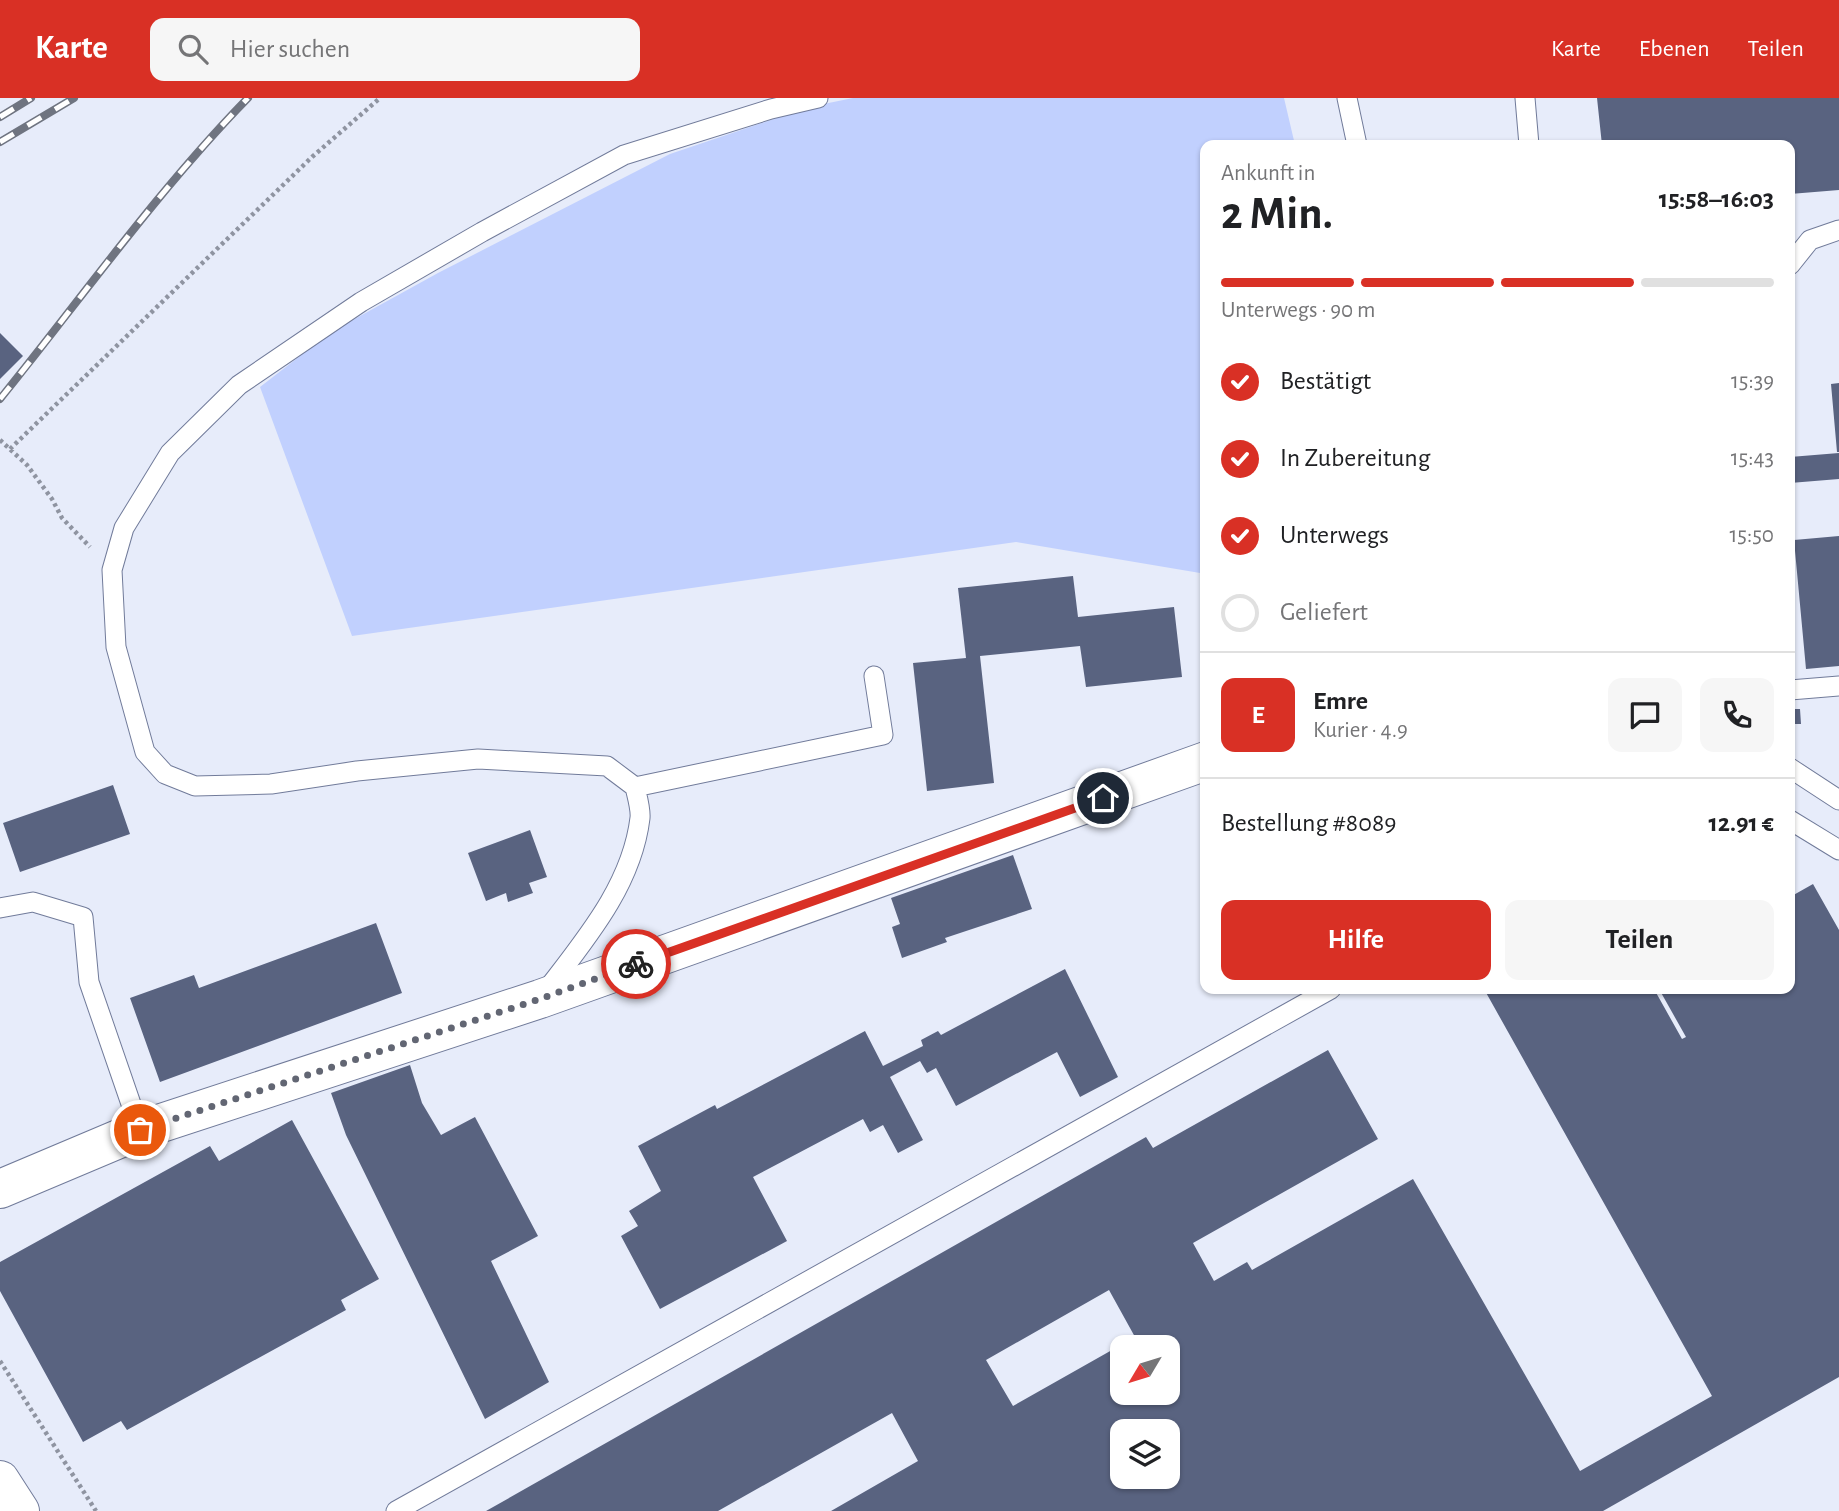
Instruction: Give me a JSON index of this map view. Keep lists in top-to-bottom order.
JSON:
{
  "north": "bottom left",
  "page": {
    "header": "Karte",
    "search": "Hier suchen",
    "nav": ["Karte", "Ebenen", "Teilen"],
    "heading": ["2 Min.", "Ankunft in", "15:58–16:03"],
    "panel": [
      "Emre",
      "Kurier · 4.9",
      "Bestellung #8089",
      "12.91 €"
    ],
    "bar": "Unterwegs · 90 m",
    "list": [
      ["Bestätigt", "15:39"],
      ["In Zubereitung", "15:43"],
      ["Unterwegs", "15:50"],
      "Geliefert"
    ],
    "round": "E",
    "buttons": ["Hilfe", "Teilen"]
  }
}
